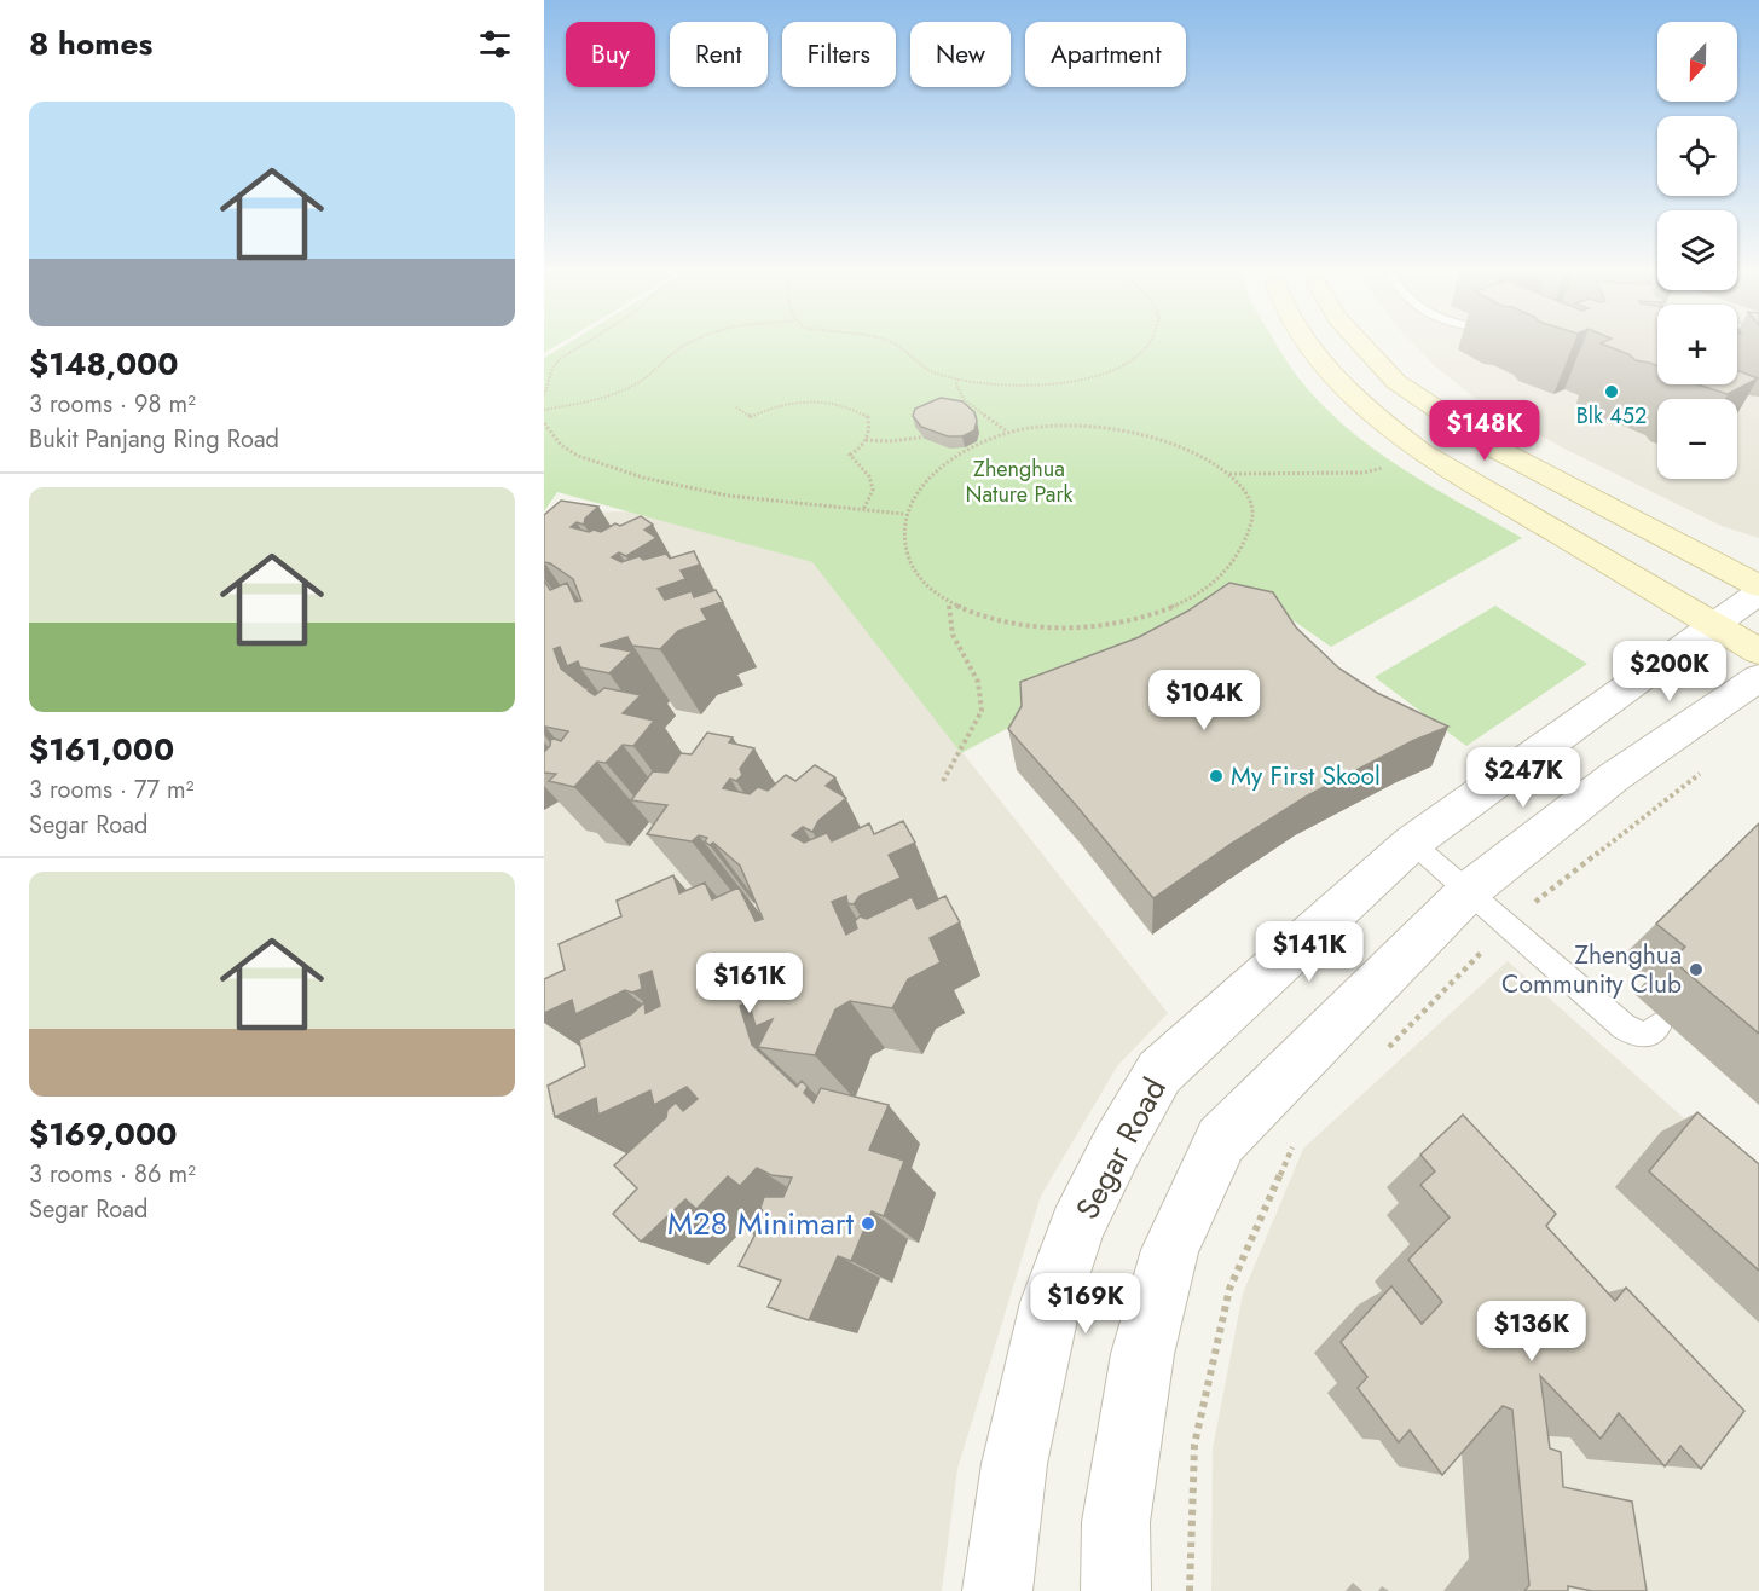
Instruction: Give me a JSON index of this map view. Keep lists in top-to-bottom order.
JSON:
{
  "streets": {
    "street": ["Segar Road"]
  },
  "parks": ["Zhenghua Nature Park"],
  "places": [
    "Blk 452",
    "My First Skool",
    "Zhenghua Community Club",
    "M28 Minimart"
  ],
  "north": "bottom",
  "page": {
    "heading": "8 homes",
    "map_buttons": ["+", "−"],
    "chip": [
      "Buy",
      "Rent",
      "Filters",
      "New",
      "Apartment"
    ],
    "list": [
      {
        "name": "$148,000",
        "note": "3 rooms · 98 m² · Bukit Panjang Ring Road"
      },
      {
        "name": "$161,000",
        "note": "3 rooms · 77 m² · Segar Road"
      },
      {
        "name": "$169,000",
        "note": "3 rooms · 86 m² · Segar Road"
      }
    ],
    "price": [
      "$148K",
      "$200K",
      "$104K",
      "$247K",
      "$141K",
      "$161K",
      "$169K",
      "$136K"
    ]
  }
}
